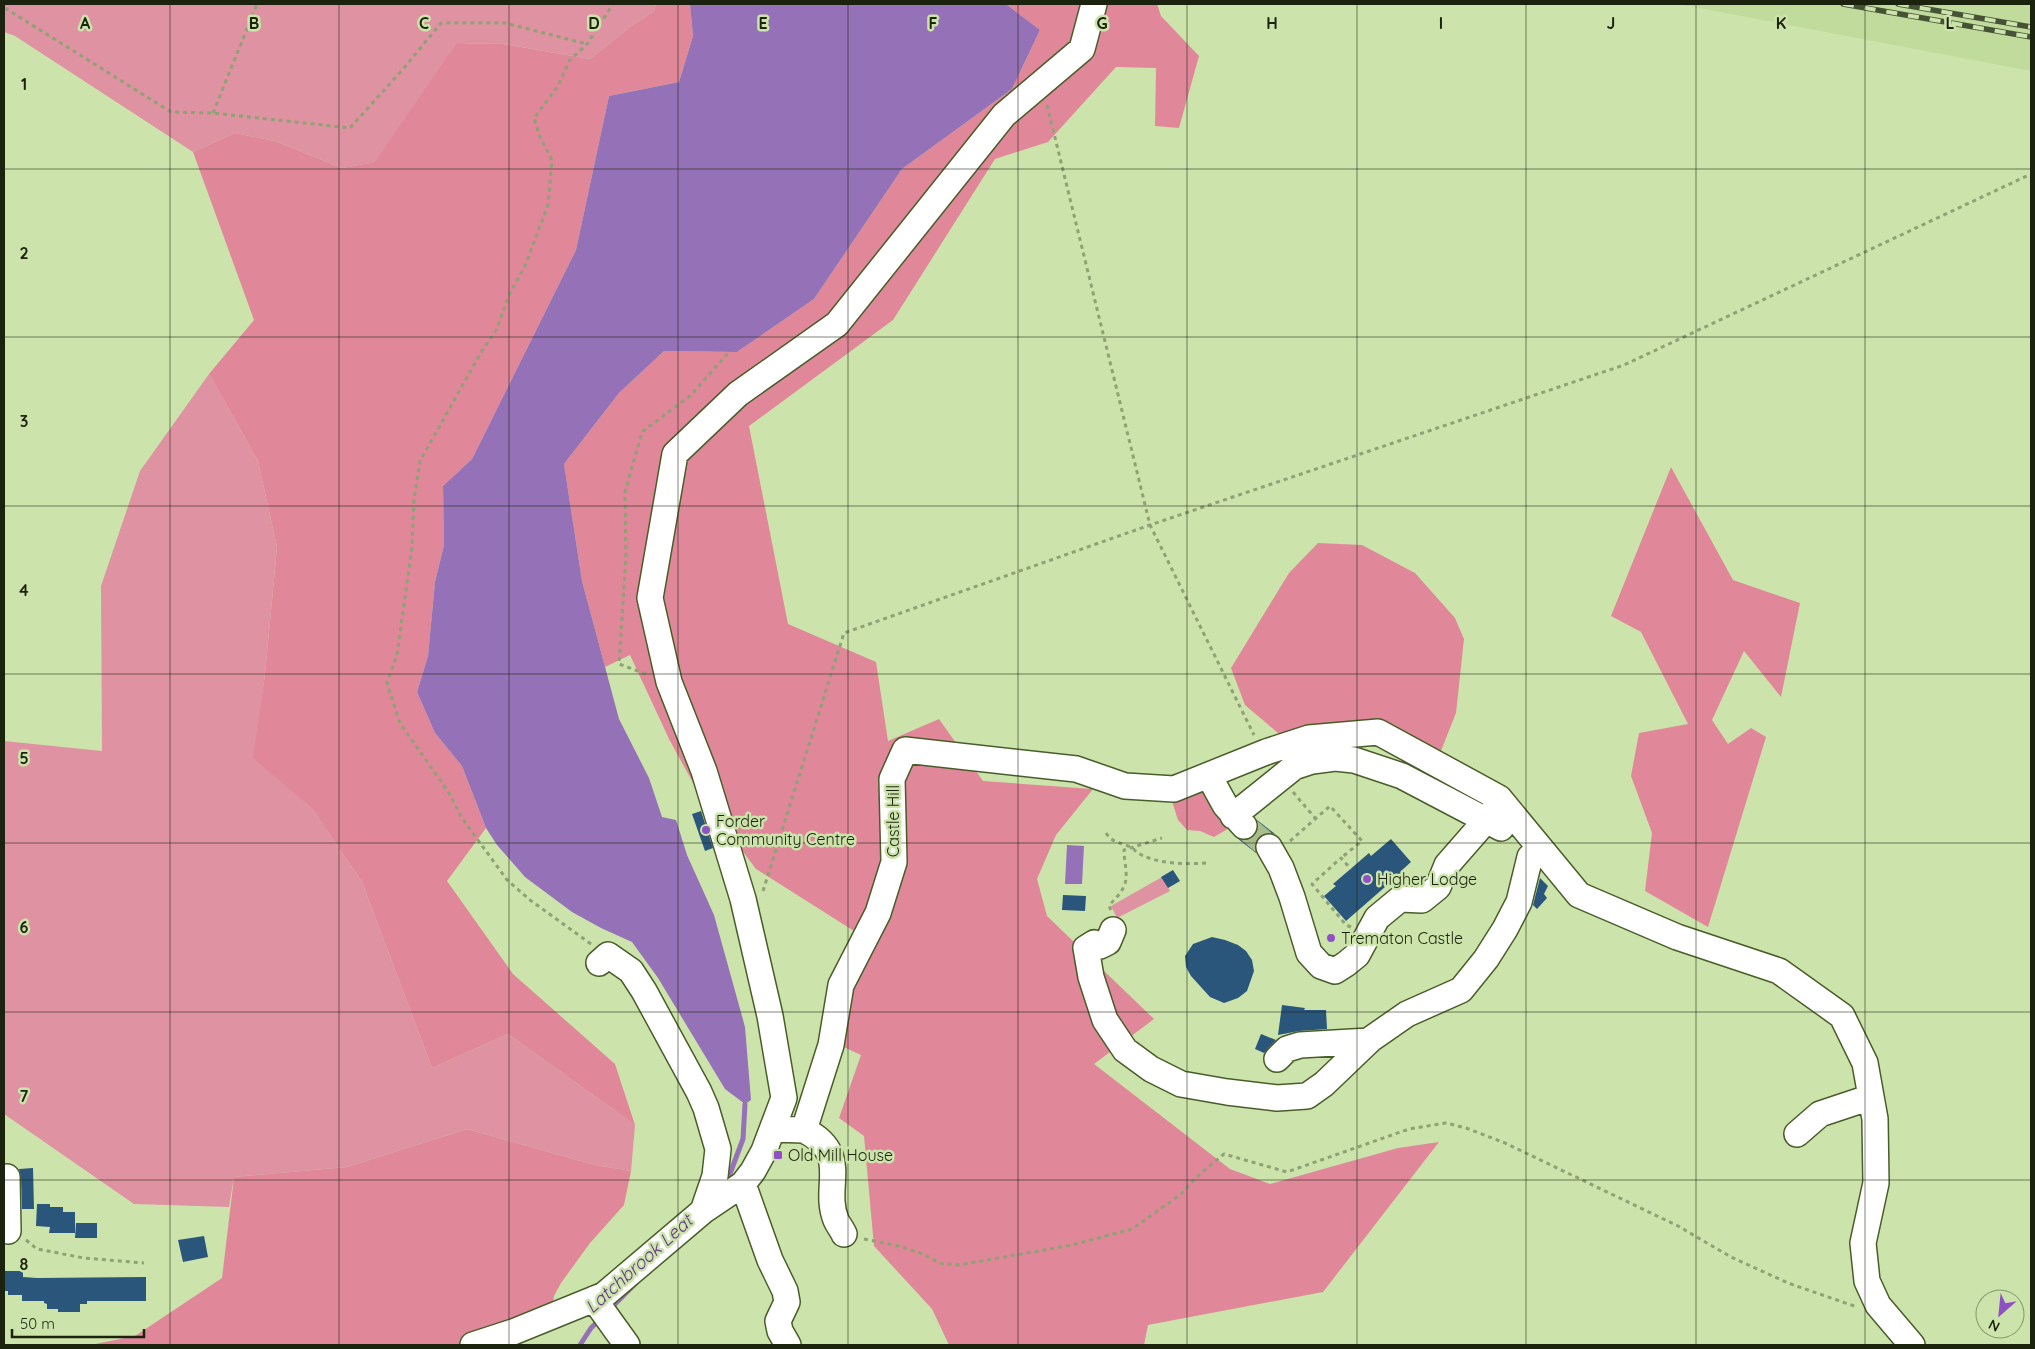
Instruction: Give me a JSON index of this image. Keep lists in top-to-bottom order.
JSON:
{
  "streets": {
    "street": ["Castle Hill"]
  },
  "water": ["Latchbrook Leat"],
  "places": {
    "other": ["Forder Community Centre", "Higher Lodge", "Trematon Castle"],
    "transit": ["Old Mill House"]
  },
  "scale_bar": "50 m",
  "north": "bottom left",
  "grid": {
    "columns": [
      "A",
      "B",
      "C",
      "D",
      "E",
      "F",
      "G",
      "H",
      "I",
      "J",
      "K",
      "L"
    ],
    "rows": [
      "1",
      "2",
      "3",
      "4",
      "5",
      "6",
      "7",
      "8"
    ]
  }
}
